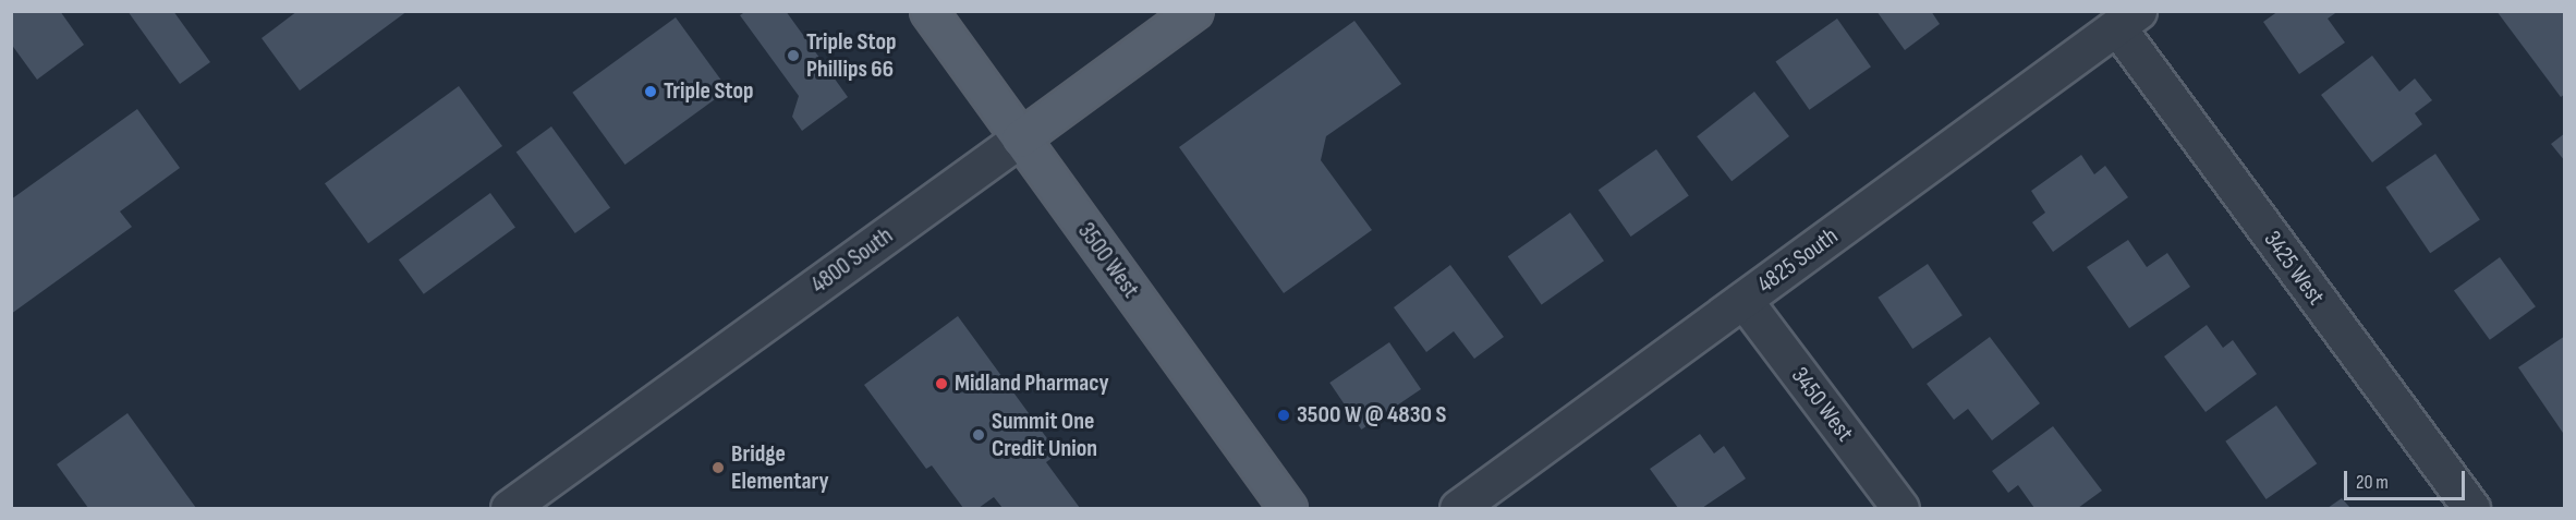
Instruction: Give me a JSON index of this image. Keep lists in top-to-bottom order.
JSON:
{
  "streets": {
    "main road": ["4800 South", "3500 West"],
    "street": ["4825 South", "3425 West", "3450 West"]
  },
  "crossings": [
    ["4800 South", "3500 West"],
    ["4825 South", "3425 West"],
    ["4825 South", "3450 West"]
  ],
  "places": [
    "Triple Stop Phillips 66",
    "Triple Stop",
    "Midland Pharmacy",
    "3500 W @ 4830 S",
    "Summit One Credit Union",
    "Bridge Elementary"
  ],
  "scale_bar": "20 m"
}
